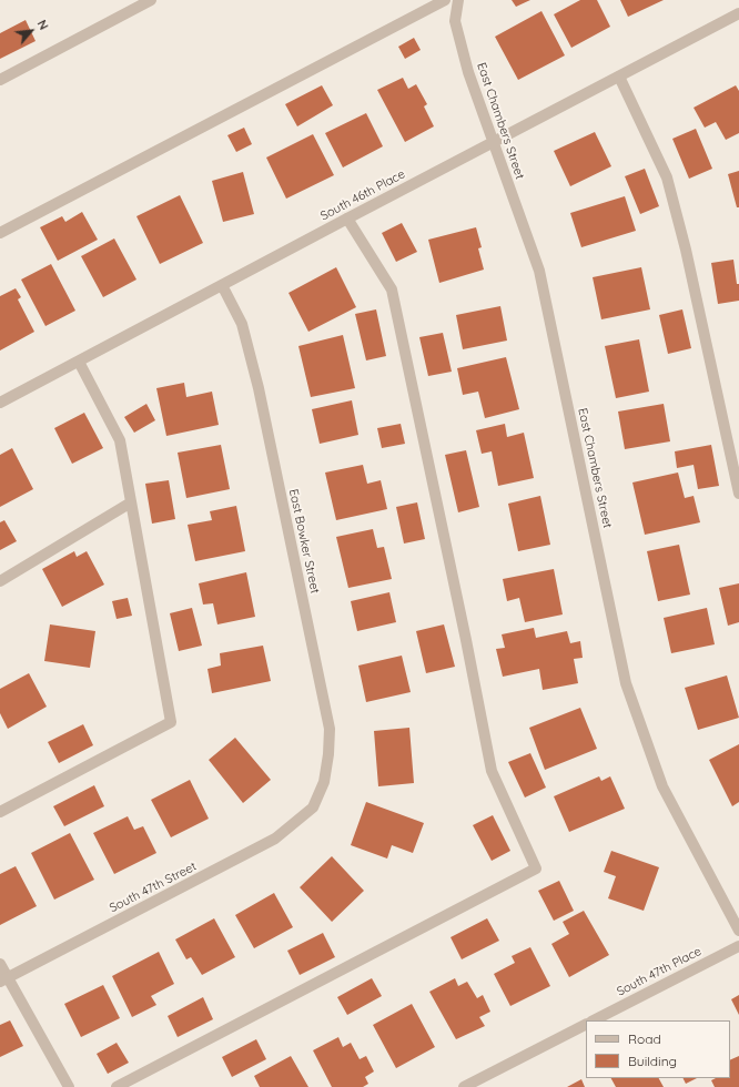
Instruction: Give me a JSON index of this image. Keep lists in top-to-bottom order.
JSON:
{
  "streets": {
    "street": [
      "East Chambers Street",
      "South 46th Place",
      "East Bowker Street",
      "South 47th Street",
      "South 47th Place"
    ]
  },
  "crossings": [
    ["East Chambers Street", "South 46th Place"],
    ["South 46th Place", "East Bowker Street"],
    ["East Bowker Street", "South 47th Street"]
  ],
  "legend": ["Road", "Building"],
  "north": "top right"
}
